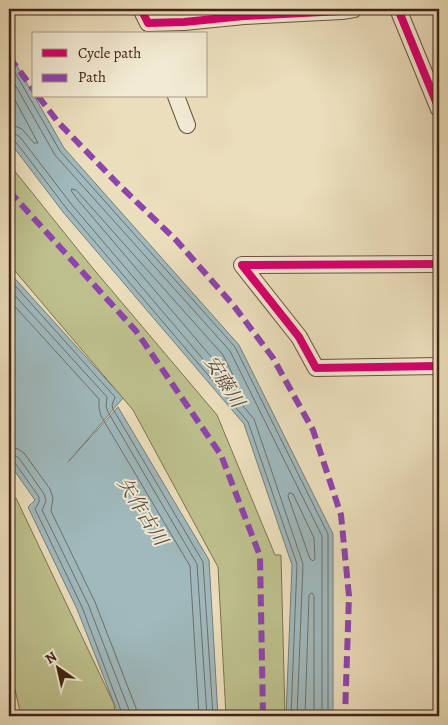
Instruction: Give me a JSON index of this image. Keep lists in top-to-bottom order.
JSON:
{
  "water": ["安藤川", "矢作古川"],
  "legend": ["Cycle path", "Path"],
  "north": "top left"
}
